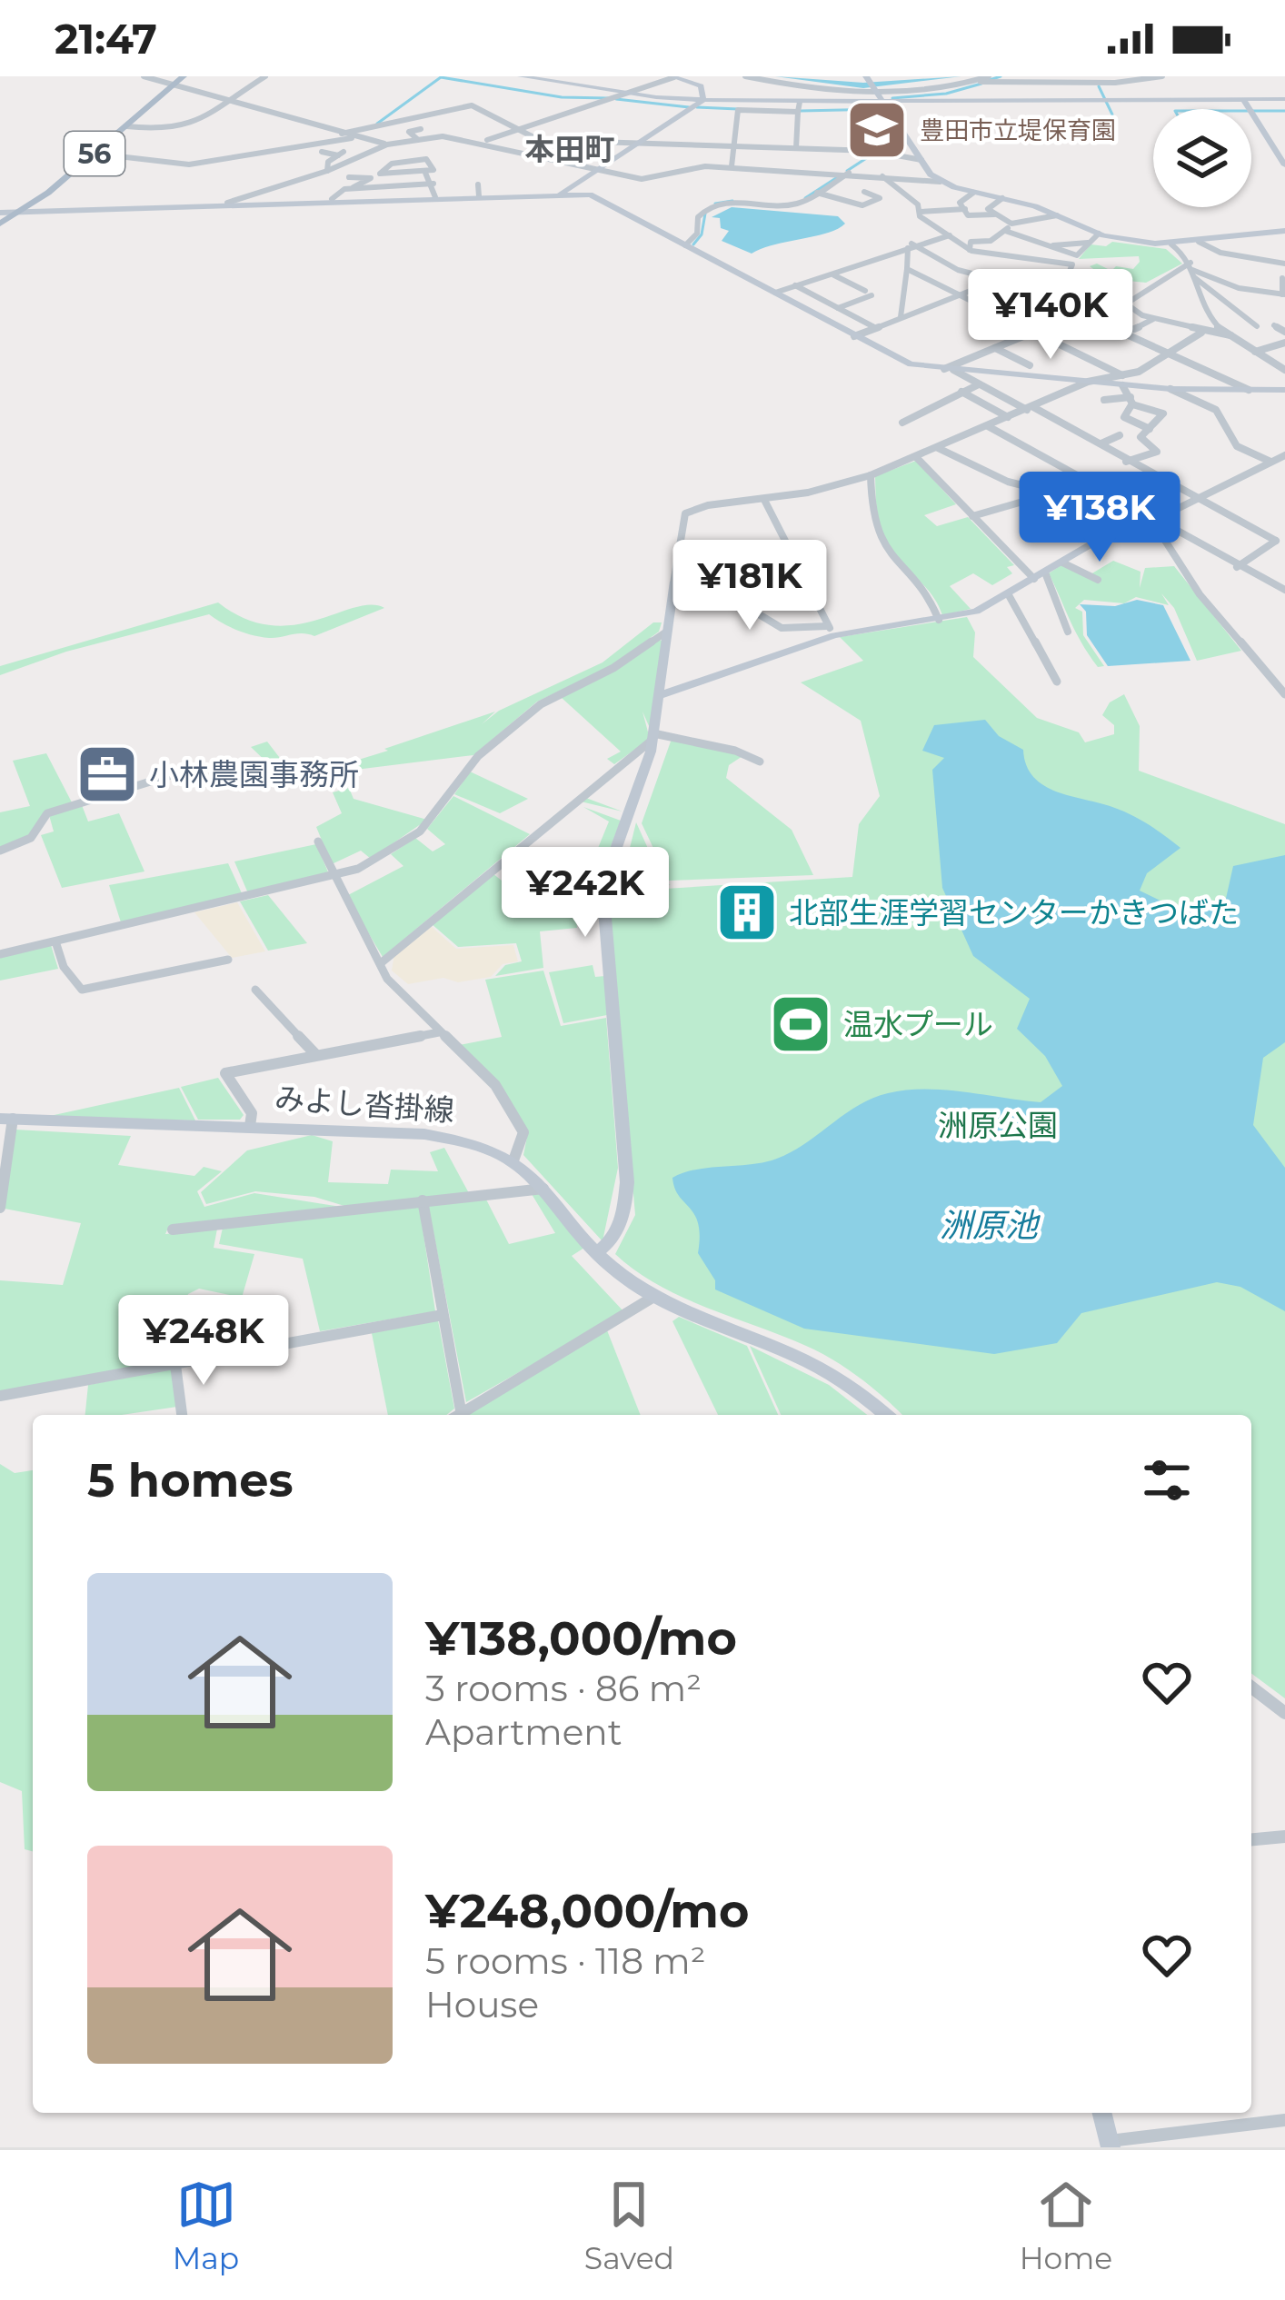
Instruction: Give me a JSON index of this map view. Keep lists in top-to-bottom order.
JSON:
{
  "streets": {
    "main road": ["56"],
    "street": ["みよし沓掛線"]
  },
  "districts": ["本田町"],
  "water": ["洲原池"],
  "parks": ["洲原公園"],
  "places": {
    "school or university": ["豊田市立堤保育園"],
    "office": ["小林農園事務所"],
    "building": ["北部生涯学習センターかきつばた"],
    "sports": ["温水プール"]
  },
  "page": {
    "status": "21:47",
    "price": [
      "¥140K",
      "¥138K",
      "¥181K",
      "¥242K",
      "¥248K"
    ],
    "heading": "5 homes",
    "list": [
      {
        "name": "¥138,000/mo",
        "note": "3 rooms · 86 m² · Apartment"
      },
      {
        "name": "¥248,000/mo",
        "note": "5 rooms · 118 m² · House"
      }
    ],
    "tabs": ["Map", "Saved", "Home"]
  }
}
